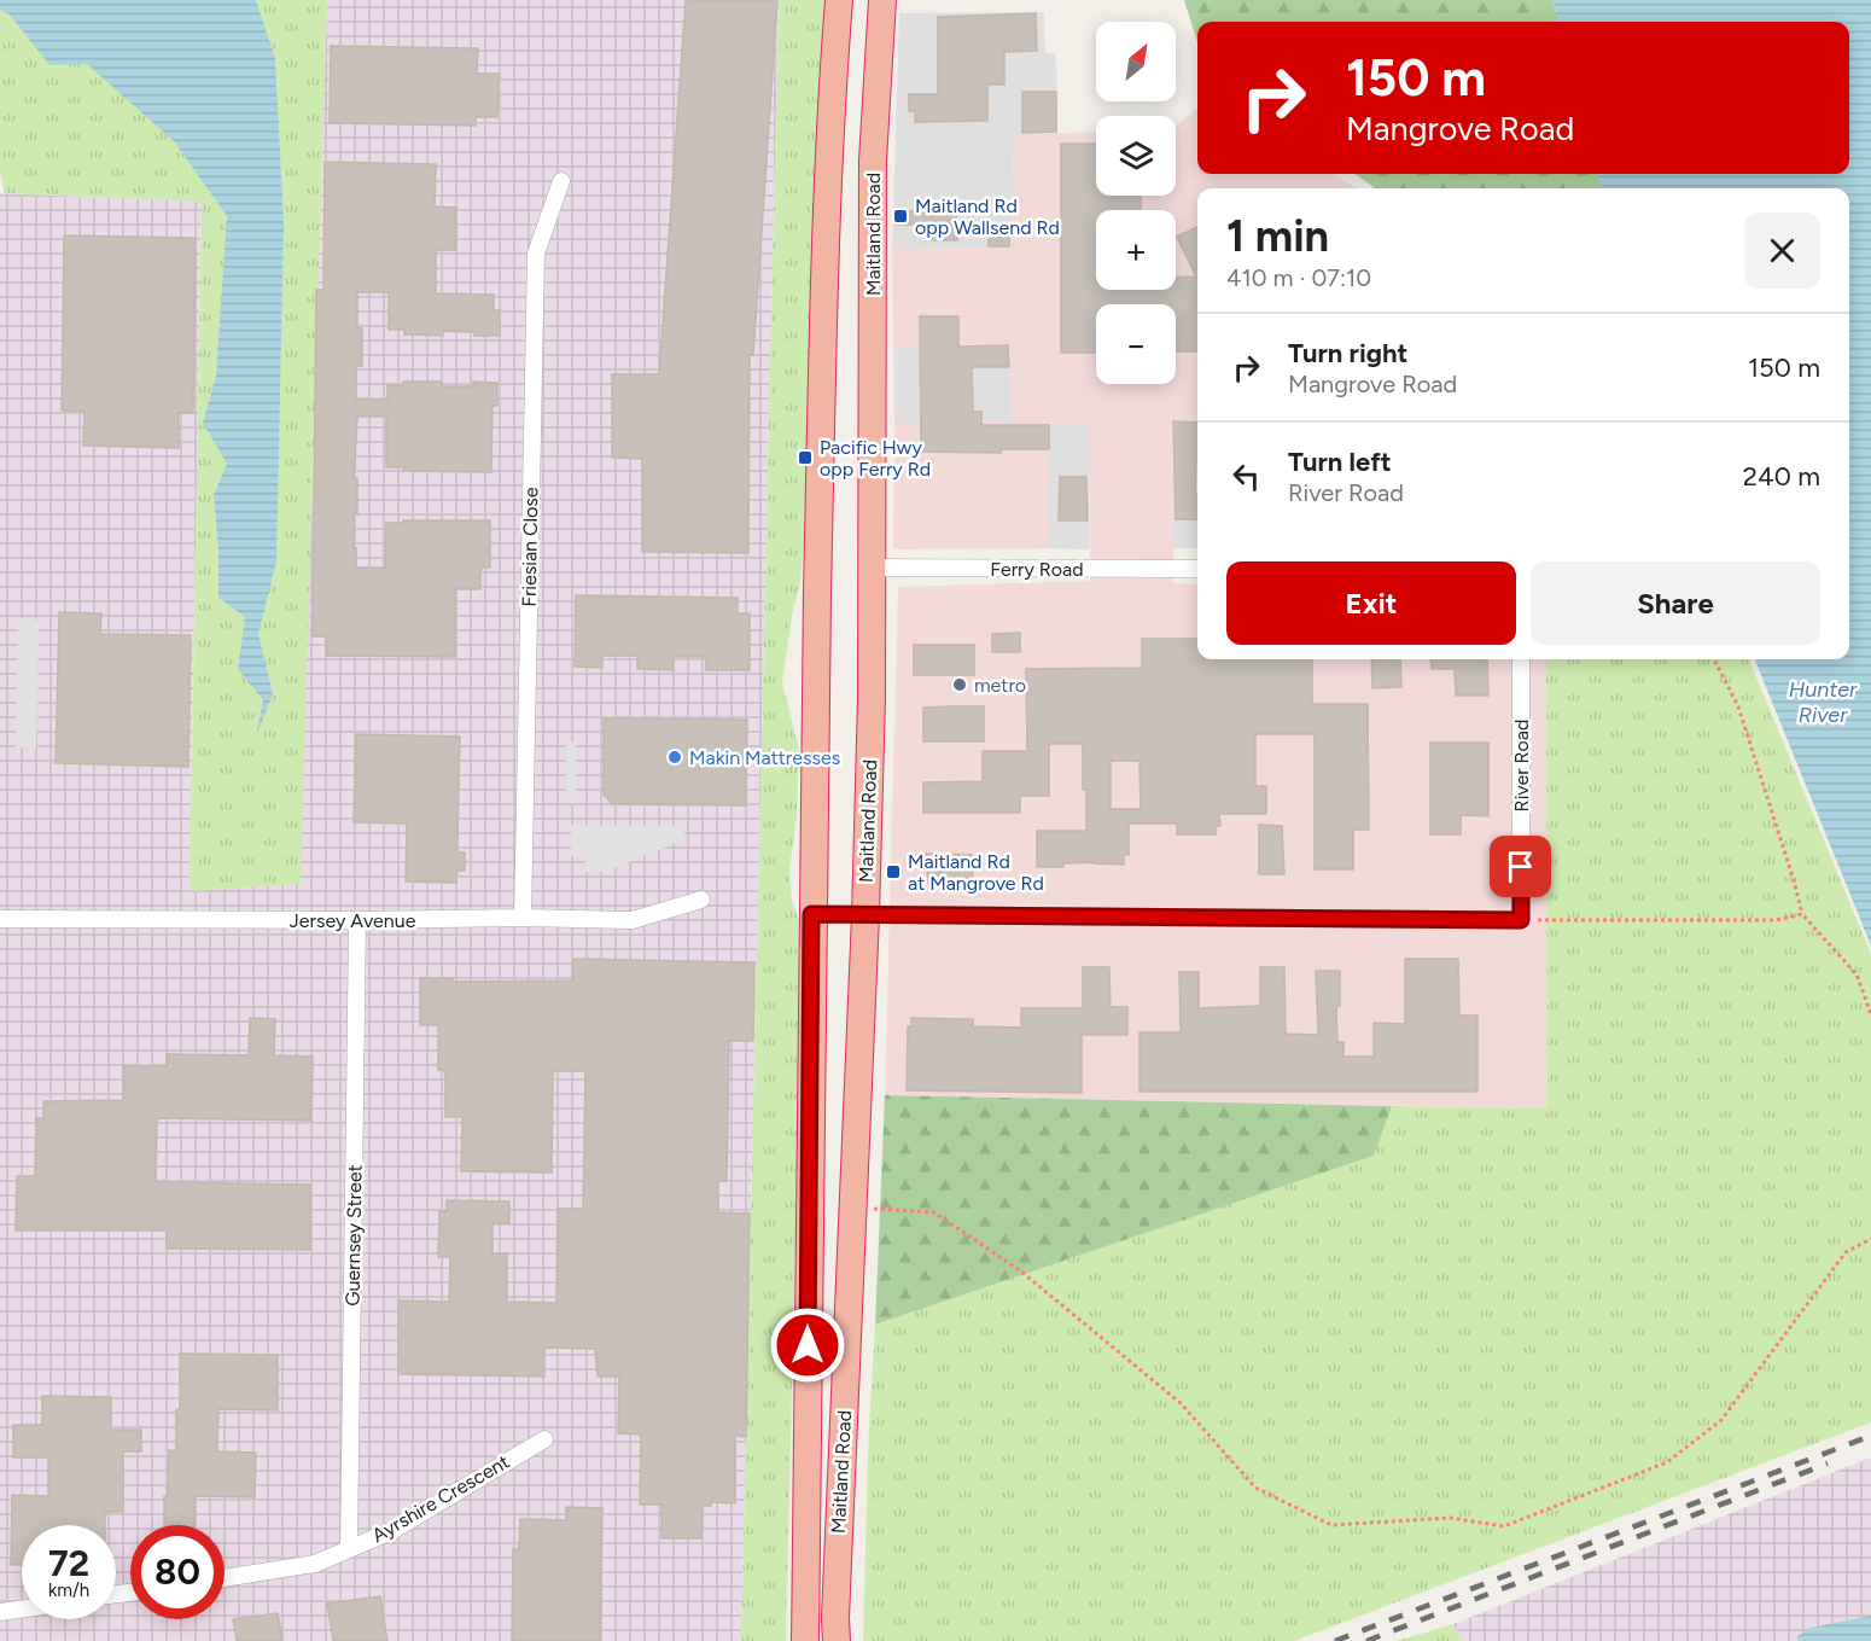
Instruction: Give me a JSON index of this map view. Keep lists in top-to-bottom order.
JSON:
{
  "streets": {
    "highway": ["Maitland Road"],
    "street": [
      "Friesian Close",
      "Ferry Road",
      "River Road",
      "Jersey Avenue",
      "Guernsey Street",
      "Ayrshire Crescent"
    ]
  },
  "crossings": [
    ["Maitland Road", "Ferry Road"],
    ["Friesian Close", "Jersey Avenue"],
    ["Jersey Avenue", "Guernsey Street"],
    ["Guernsey Street", "Ayrshire Crescent"]
  ],
  "water": ["Hunter River"],
  "places": {
    "transit": ["Maitland Rd opp Wallsend Rd", "Pacific Hwy opp Ferry Rd", "Maitland Rd at Mangrove Rd"],
    "other": ["metro", "Makin Mattresses"]
  },
  "north": "top right",
  "page": {
    "map_buttons": ["+", "−"],
    "turn": ["150 m", "Mangrove Road"],
    "heading": ["1 min", "410 m · 07:10"],
    "list": [
      {
        "name": "Turn right",
        "note": "Mangrove Road",
        "value": "150 m"
      },
      {
        "name": "Turn left",
        "note": "River Road",
        "value": "240 m"
      }
    ],
    "buttons": ["Exit", "Share"],
    "speed": "72 km/h",
    "limit": "80"
  }
}
